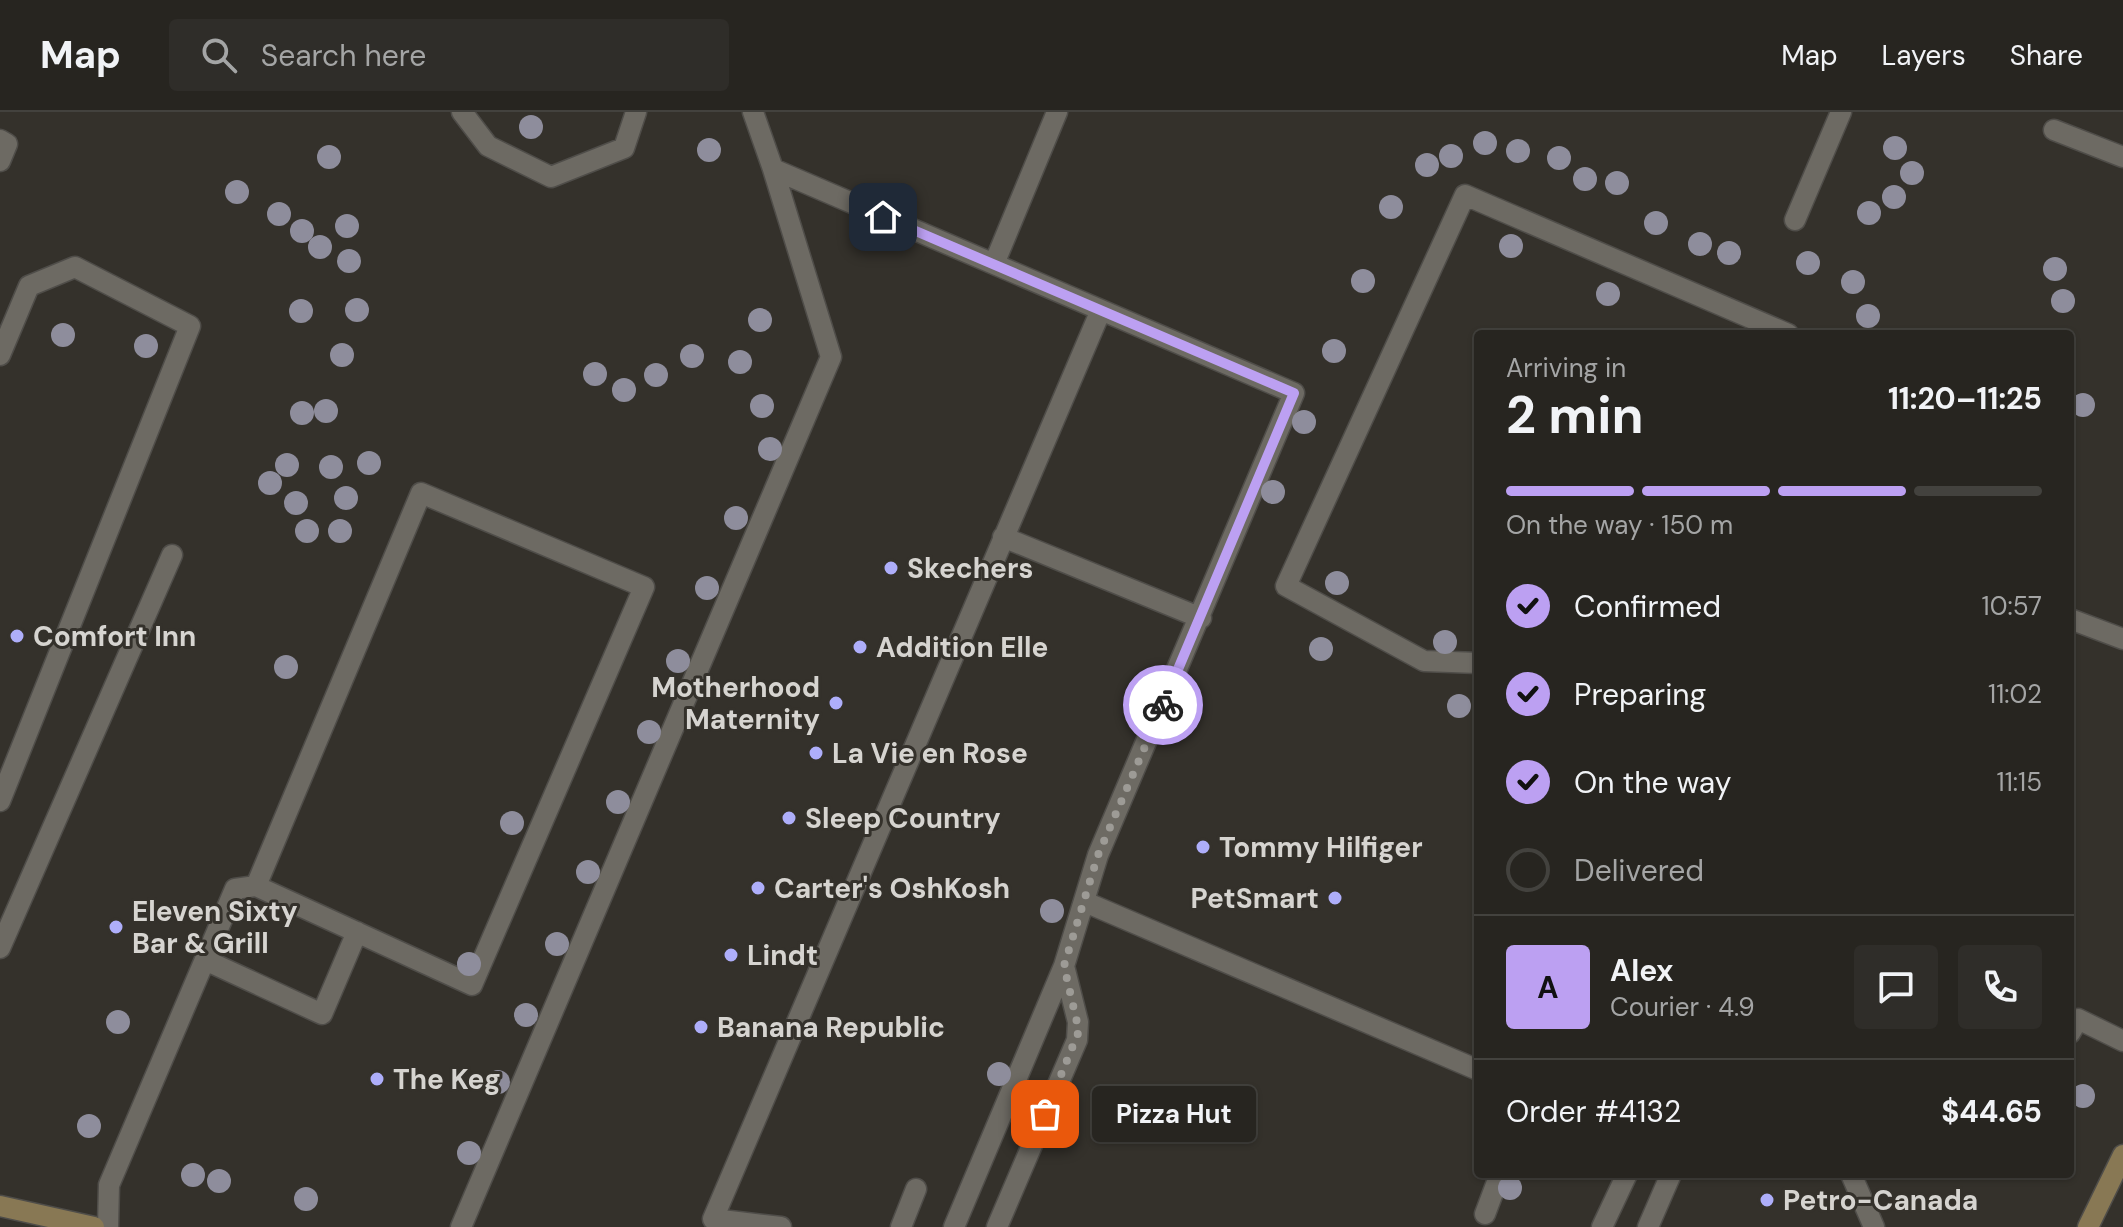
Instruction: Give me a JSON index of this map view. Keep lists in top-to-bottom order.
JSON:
{
  "places": [
    "Skechers",
    "Comfort Inn",
    "Addition Elle",
    "Motherhood Maternity",
    "La Vie en Rose",
    "Sleep Country",
    "Tommy Hilfiger",
    "Carter's OshKosh",
    "PetSmart",
    "Eleven Sixty Bar & Grill",
    "Lindt",
    "Banana Republic",
    "The Keg",
    "Pizza Hut",
    "Petro-Canada"
  ],
  "page": {
    "header": "Map",
    "search": "Search here",
    "nav": ["Map", "Layers", "Share"],
    "heading": ["2 min", "Arriving in", "11:20–11:25"],
    "panel": [
      "Alex",
      "Courier · 4.9",
      "Order #4132",
      "$44.65"
    ],
    "bar": "On the way · 150 m",
    "list": [
      ["Confirmed", "10:57"],
      ["Preparing", "11:02"],
      ["On the way", "11:15"],
      "Delivered"
    ],
    "round": "A",
    "bubble": "Pizza Hut"
  }
}
